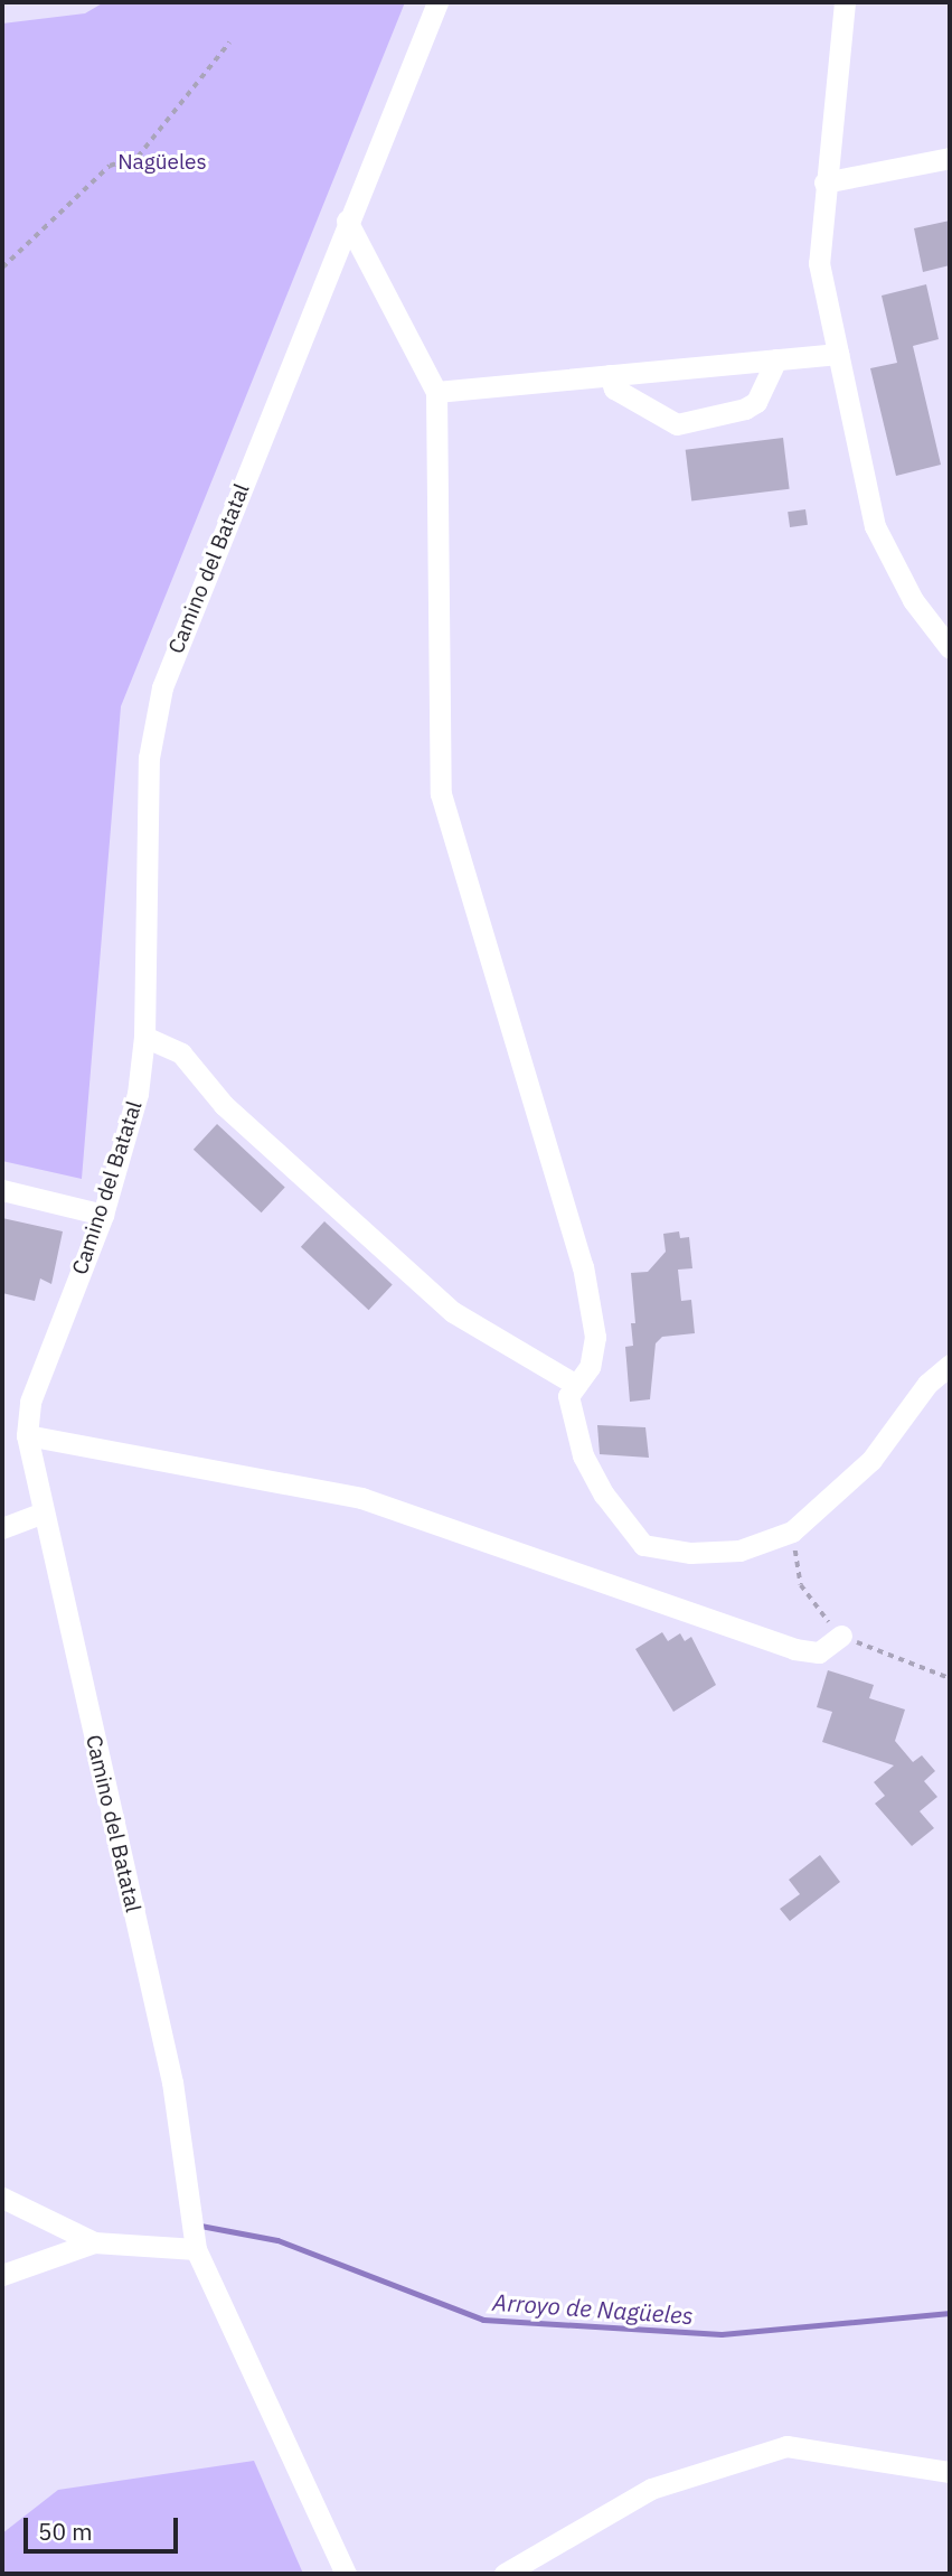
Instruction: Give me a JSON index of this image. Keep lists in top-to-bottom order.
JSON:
{
  "streets": {
    "street": ["Camino del Batatal"]
  },
  "water": ["Arroyo de Nagüeles"],
  "parks": ["Nagüeles"],
  "scale_bar": "50 m"
}
